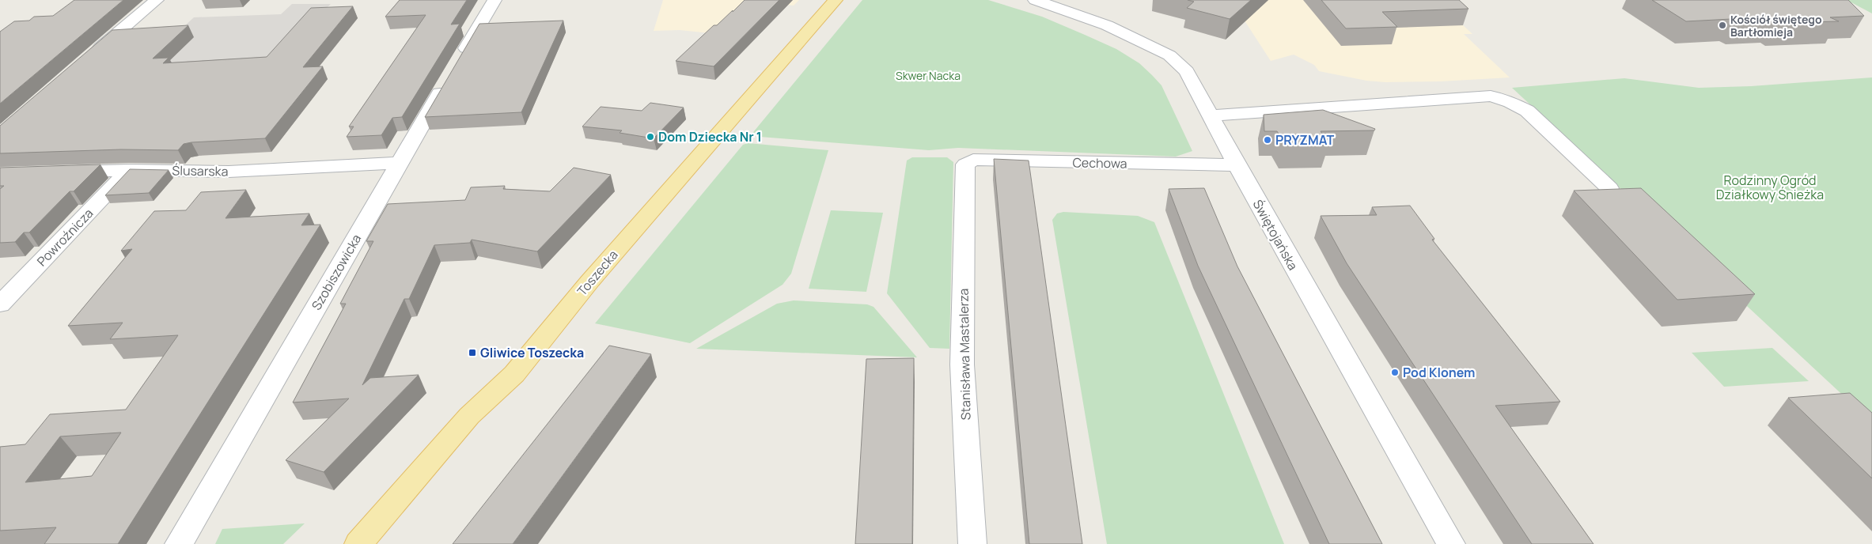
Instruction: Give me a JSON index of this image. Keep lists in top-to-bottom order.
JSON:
{
  "streets": {
    "main road": ["Toszecka"],
    "street": [
      "Cechowa",
      "Ślusarska",
      "Świętojańska",
      "Powroźnicza",
      "Szobiszowicka",
      "Stanisława Mastalerza"
    ]
  },
  "crossings": [
    ["Cechowa", "Świętojańska"],
    ["Cechowa", "Stanisława Mastalerza"],
    ["Ślusarska", "Powroźnicza"],
    ["Ślusarska", "Szobiszowicka"]
  ],
  "parks": ["Skwer Nacka", "Rodzinny Ogród Działkowy Śnieżka"],
  "places": {
    "other": [
      "Kościół świętego Bartłomieja",
      "Dom Dziecka Nr 1",
      "PRYZMAT",
      "Pod Klonem"
    ],
    "transit": ["Gliwice Toszecka"]
  }
}
